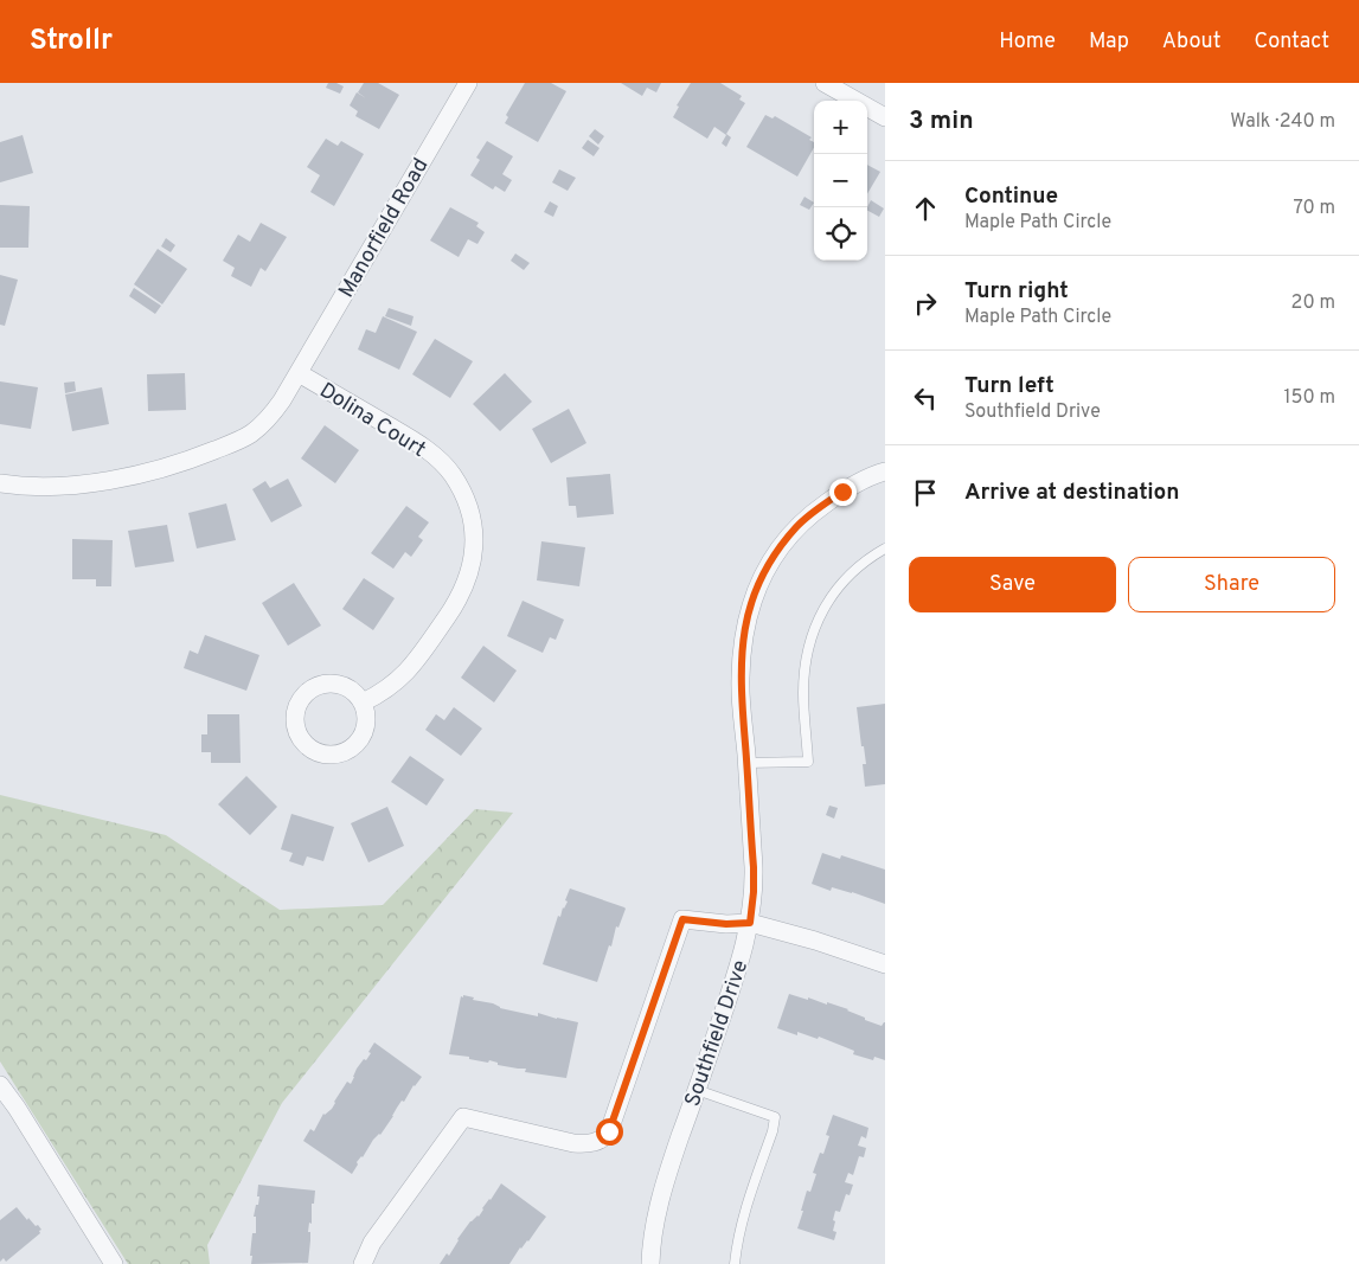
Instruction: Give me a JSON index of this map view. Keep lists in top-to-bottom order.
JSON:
{
  "streets": {
    "street": ["Manorfield Road", "Dolina Court", "Southfield Drive"]
  },
  "crossings": [
    ["Manorfield Road", "Dolina Court"]
  ],
  "page": {
    "header": "Strollr",
    "nav": [
      "Home",
      "Map",
      "About",
      "Contact"
    ],
    "heading": ["3 min", "Walk · 240 m"],
    "map_buttons": ["+", "−"],
    "list": [
      ["Continue", "Maple Path Circle", "70 m"],
      ["Turn right", "Maple Path Circle", "20 m"],
      ["Turn left", "Southfield Drive", "150 m"],
      "Arrive at destination"
    ],
    "buttons": ["Save", "Share"]
  }
}
